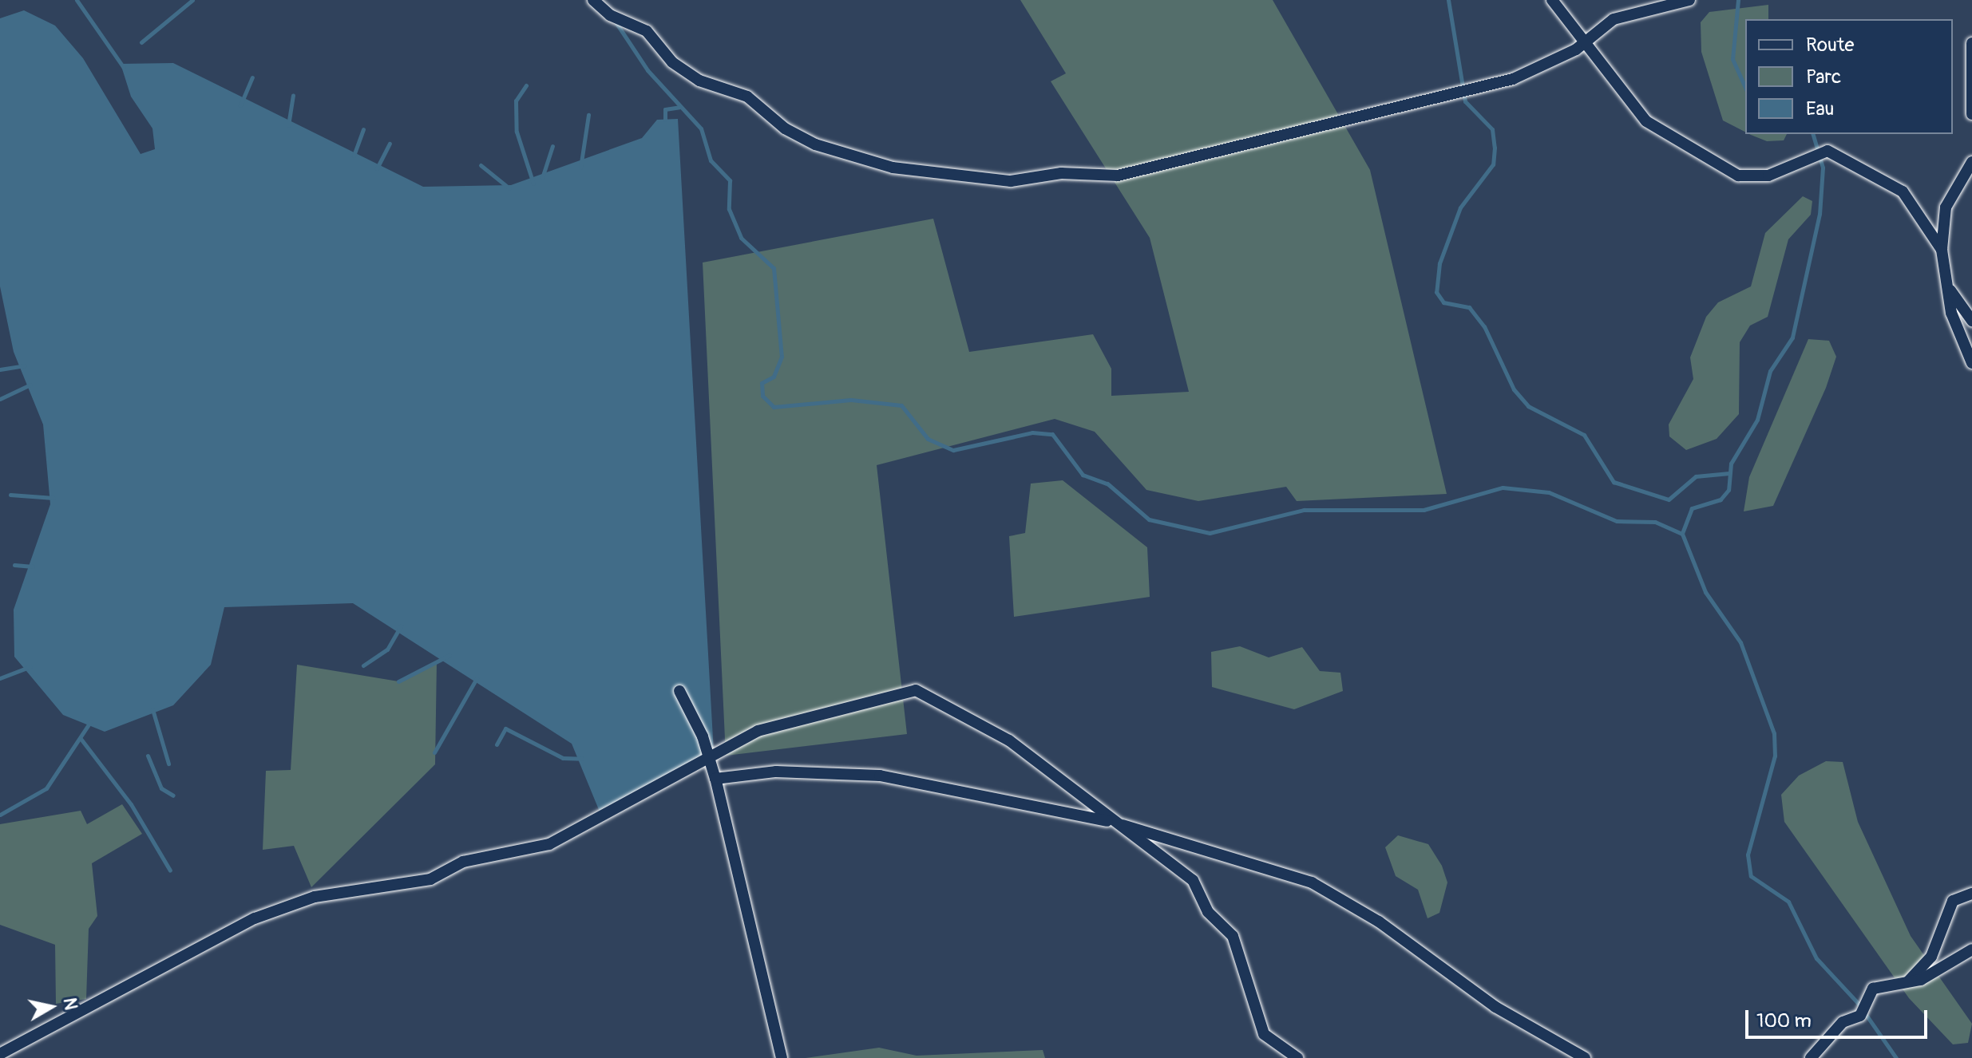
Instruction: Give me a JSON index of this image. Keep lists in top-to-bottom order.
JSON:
{
  "legend": ["Route", "Parc", "Eau"],
  "scale_bar": "100 m",
  "north": "right"
}
